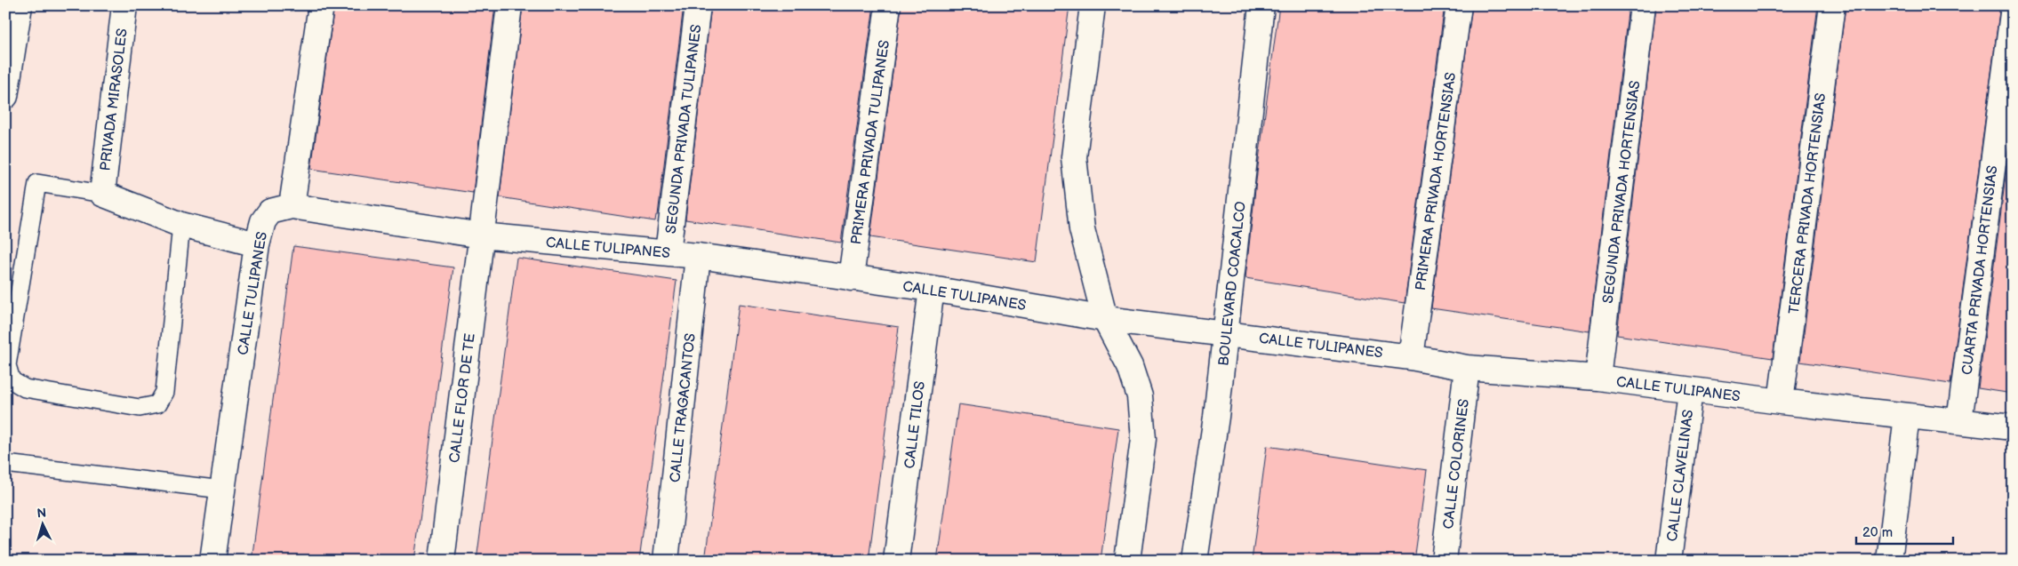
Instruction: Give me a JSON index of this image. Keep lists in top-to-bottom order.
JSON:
{
  "streets": {
    "street": [
      "PRIVADA MIRASOLES",
      "SEGUNDA PRIVADA TULIPANES",
      "PRIMERA PRIVADA TULIPANES",
      "PRIMERA PRIVADA HORTENSIAS",
      "SEGUNDA PRIVADA HORTENSIAS",
      "TERCERA PRIVADA HORTENSIAS",
      "CALLE TULIPANES",
      "CUARTA PRIVADA HORTENSIAS",
      "BOULEVARD COACALCO",
      "CALLE FLOR DE TE",
      "CALLE TRAGACANTOS",
      "CALLE TILOS",
      "CALLE COLORINES",
      "CALLE CLAVELINAS"
    ]
  },
  "crossings": [
    ["SEGUNDA PRIVADA TULIPANES", "CALLE TULIPANES"],
    ["PRIMERA PRIVADA TULIPANES", "CALLE TULIPANES"],
    ["PRIMERA PRIVADA HORTENSIAS", "CALLE TULIPANES"],
    ["SEGUNDA PRIVADA HORTENSIAS", "CALLE TULIPANES"],
    ["TERCERA PRIVADA HORTENSIAS", "CALLE TULIPANES"],
    ["CALLE TULIPANES", "CUARTA PRIVADA HORTENSIAS"],
    ["CALLE TULIPANES", "BOULEVARD COACALCO"],
    ["CALLE TULIPANES", "CALLE FLOR DE TE"],
    ["CALLE TULIPANES", "CALLE TRAGACANTOS"],
    ["CALLE TULIPANES", "CALLE TILOS"],
    ["CALLE TULIPANES", "CALLE COLORINES"],
    ["CALLE TULIPANES", "CALLE CLAVELINAS"]
  ],
  "scale_bar": "20 m",
  "north": "top"
}
